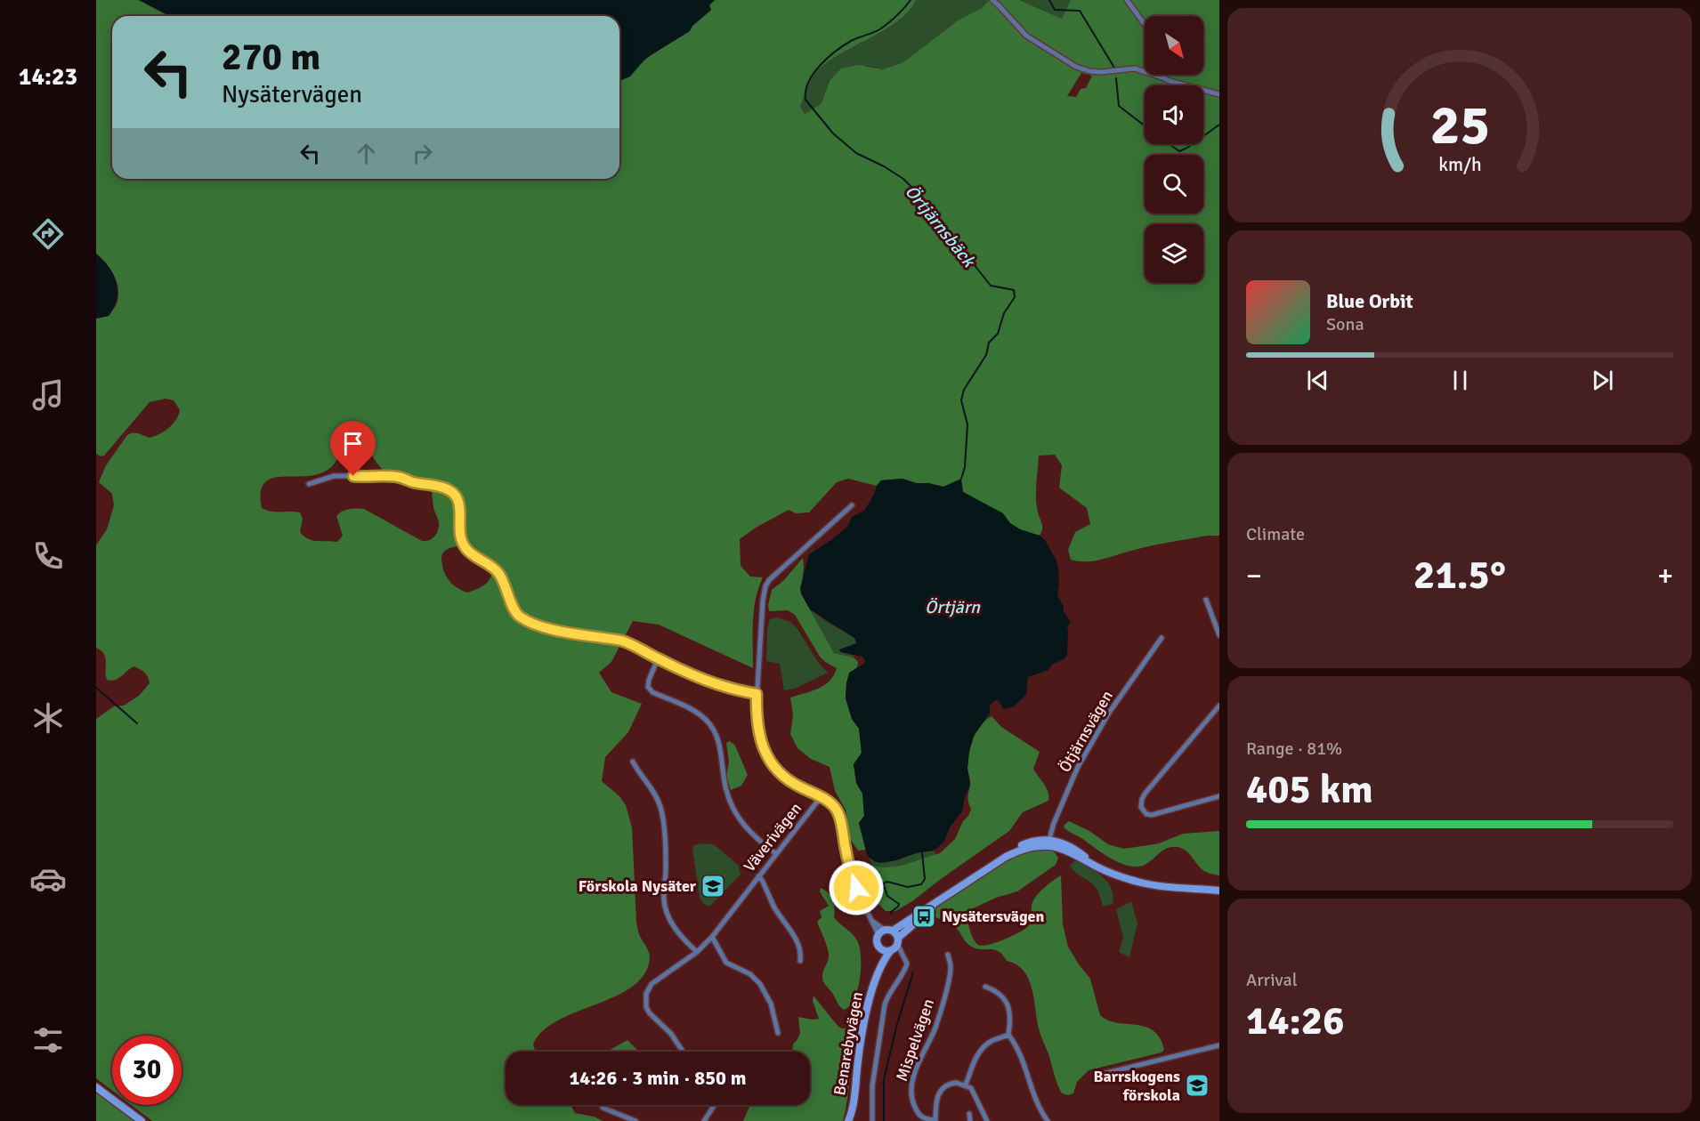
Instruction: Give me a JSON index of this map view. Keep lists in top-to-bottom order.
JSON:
{
  "streets": {
    "street": [
      "Ötjärnsvägen",
      "Väverivägen",
      "Mispelvägen",
      "Benarebyvägen"
    ]
  },
  "crossings": [
    ["Ötjärnsvägen", "Benarebyvägen"]
  ],
  "water": ["Örtjärnsbäck", "Örtjärn"],
  "places": {
    "school or university": ["Förskola Nysäter", "Barrskogens förskola"],
    "bus stop": ["Nysätersvägen"]
  },
  "north": "bottom right",
  "page": {
    "tabs": "14:23",
    "turn": ["270 m", "Nysätervägen"],
    "song": ["Blue Orbit", "Sona"],
    "tile": [
      "Climate",
      ["Range · 81%", "405 km"],
      ["Arrival", "14:26"]
    ],
    "heat": ["−", "21.5°", "+"],
    "limit": "30",
    "trip": "14:26 · 3 min · 850 m",
    "gauge": ["25", "km/h"]
  }
}
